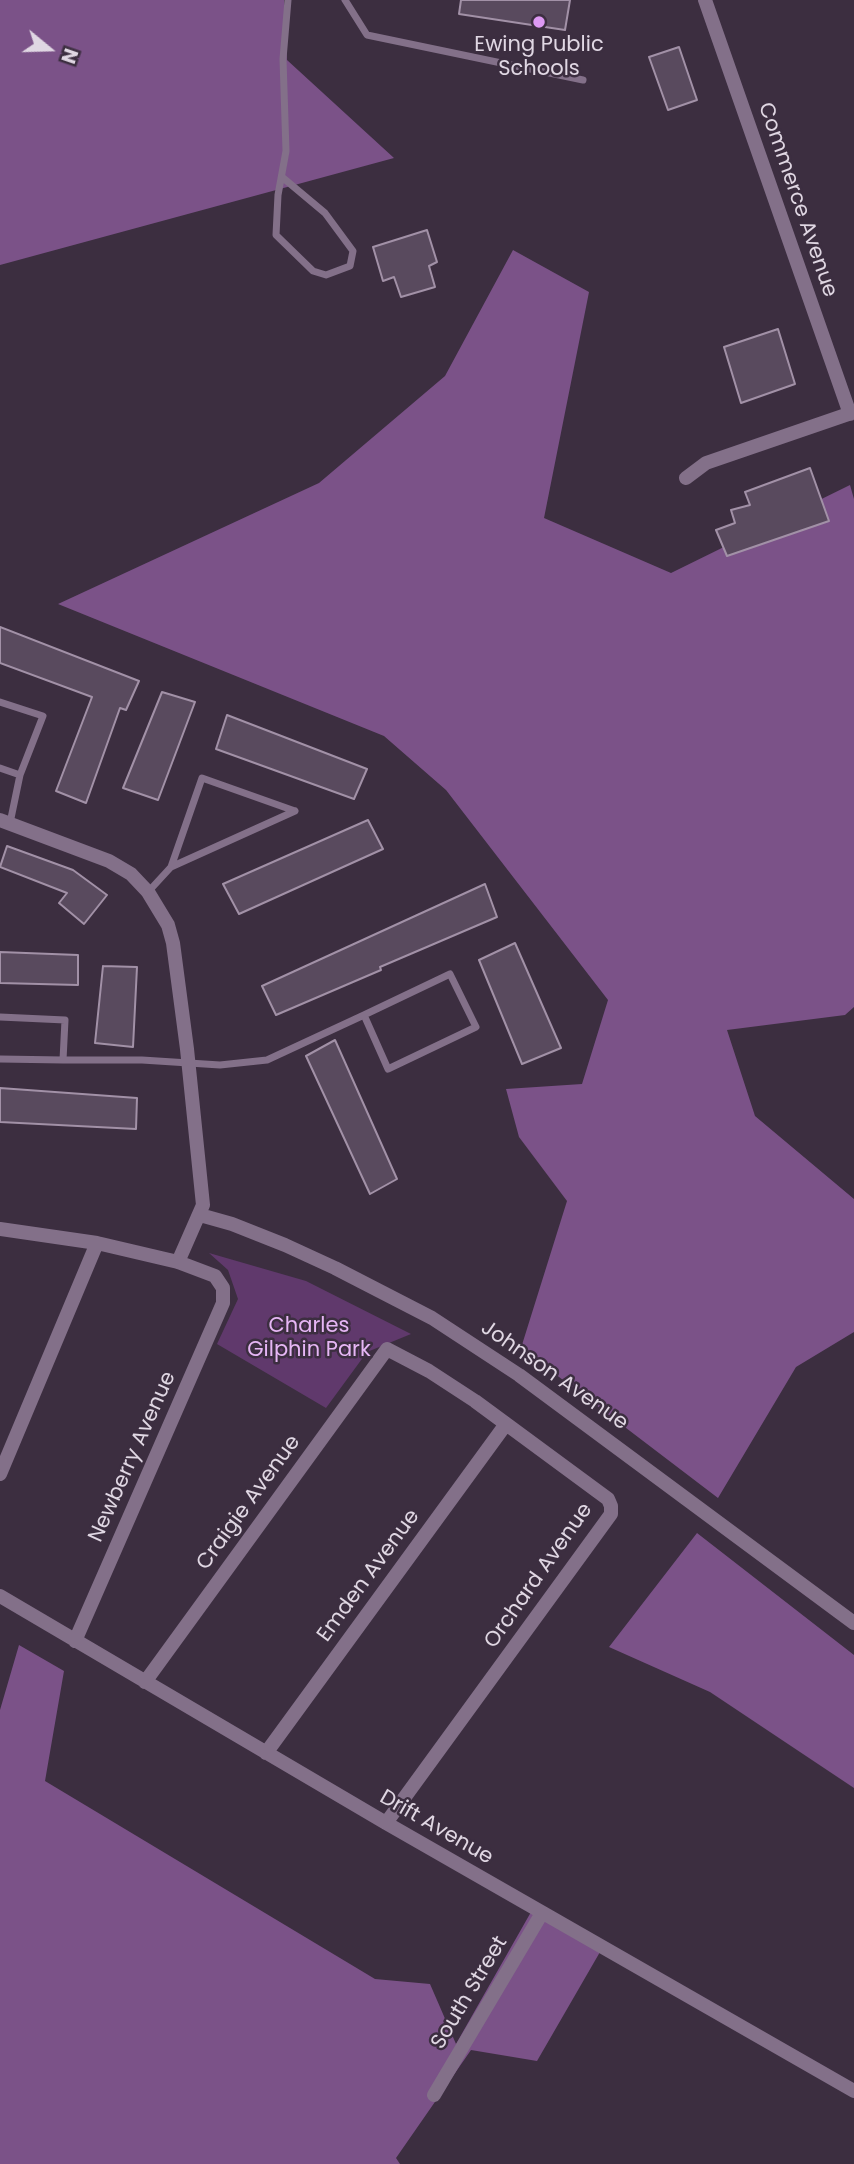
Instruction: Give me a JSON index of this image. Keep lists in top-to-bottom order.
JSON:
{
  "streets": {
    "street": [
      "Commerce Avenue",
      "Johnson Avenue",
      "Newberry Avenue",
      "Craigie Avenue",
      "Emden Avenue",
      "Orchard Avenue",
      "Drift Avenue",
      "South Street"
    ]
  },
  "crossings": [
    ["Newberry Avenue", "Drift Avenue"],
    ["Craigie Avenue", "Orchard Avenue"],
    ["Craigie Avenue", "Drift Avenue"],
    ["Emden Avenue", "Orchard Avenue"],
    ["Emden Avenue", "Drift Avenue"],
    ["Orchard Avenue", "Drift Avenue"],
    ["Drift Avenue", "South Street"]
  ],
  "parks": ["Charles Gilphin Park"],
  "places": ["Ewing Public Schools"],
  "north": "right"
}
